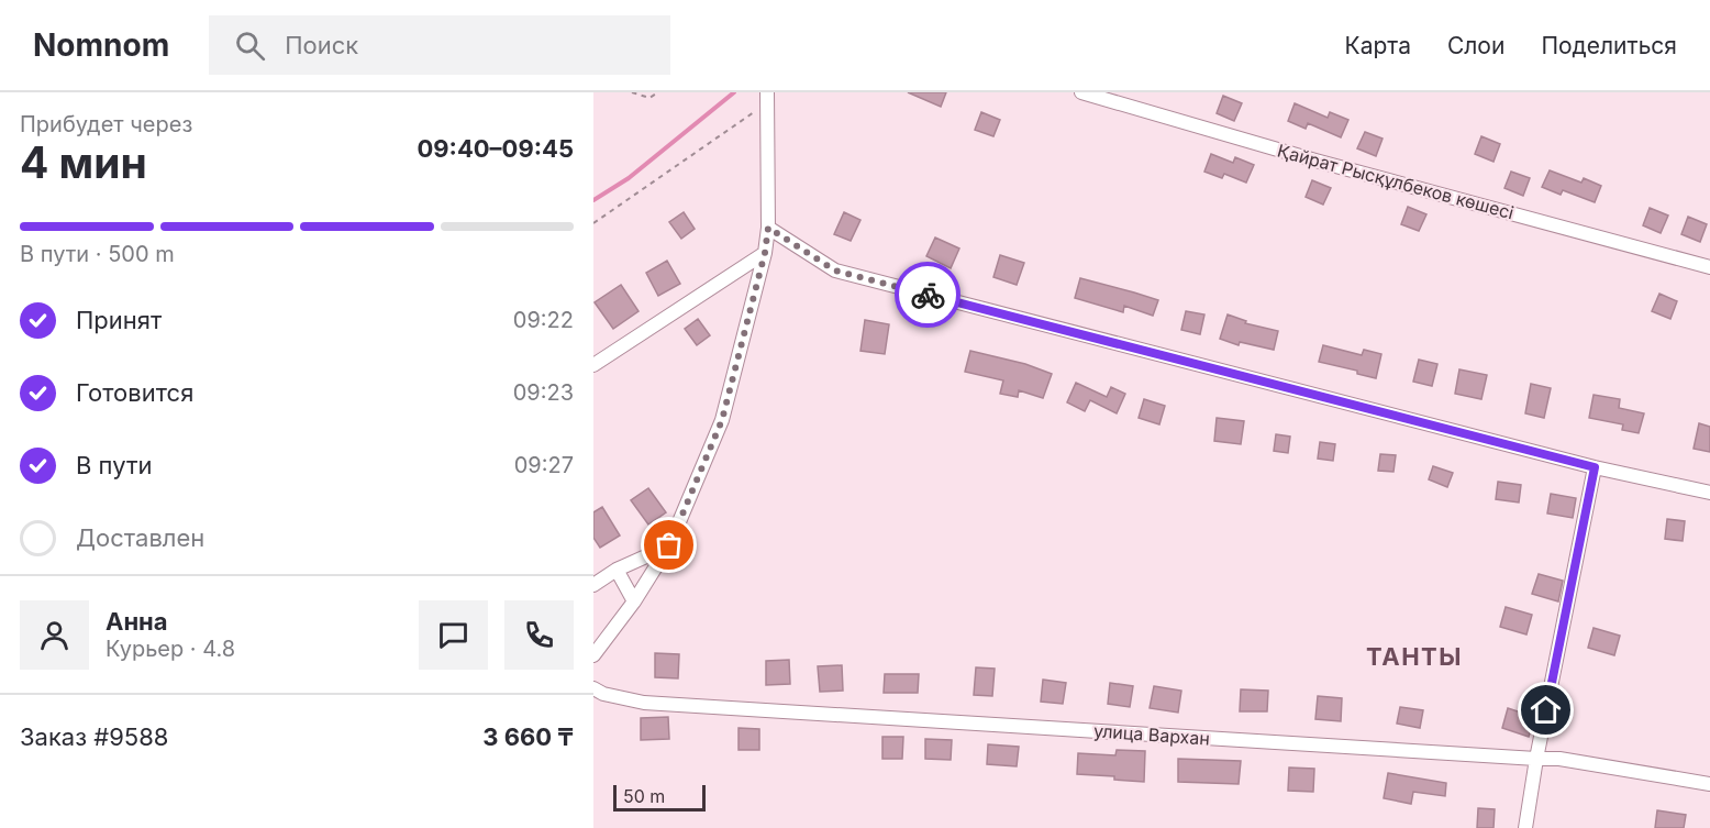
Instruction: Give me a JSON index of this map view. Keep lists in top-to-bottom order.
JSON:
{
  "streets": {
    "street": ["Қайрат Рысқұлбеков көшесі", "улица Вархан"]
  },
  "districts": ["ТАНТЫ"],
  "scale_bar": "50 m",
  "page": {
    "header": "Nomnom",
    "search": "Поиск",
    "nav": ["Карта", "Слои", "Поделиться"],
    "heading": ["4 мин", "Прибудет через", "09:40–09:45"],
    "panel": [
      "Анна",
      "Курьер · 4.8",
      "Заказ #9588",
      "3 660 ₸"
    ],
    "bar": "В пути · 500 m",
    "list": [
      ["Принят", "09:22"],
      ["Готовится", "09:23"],
      ["В пути", "09:27"],
      "Доставлен"
    ],
    "scale": "50 m"
  }
}
